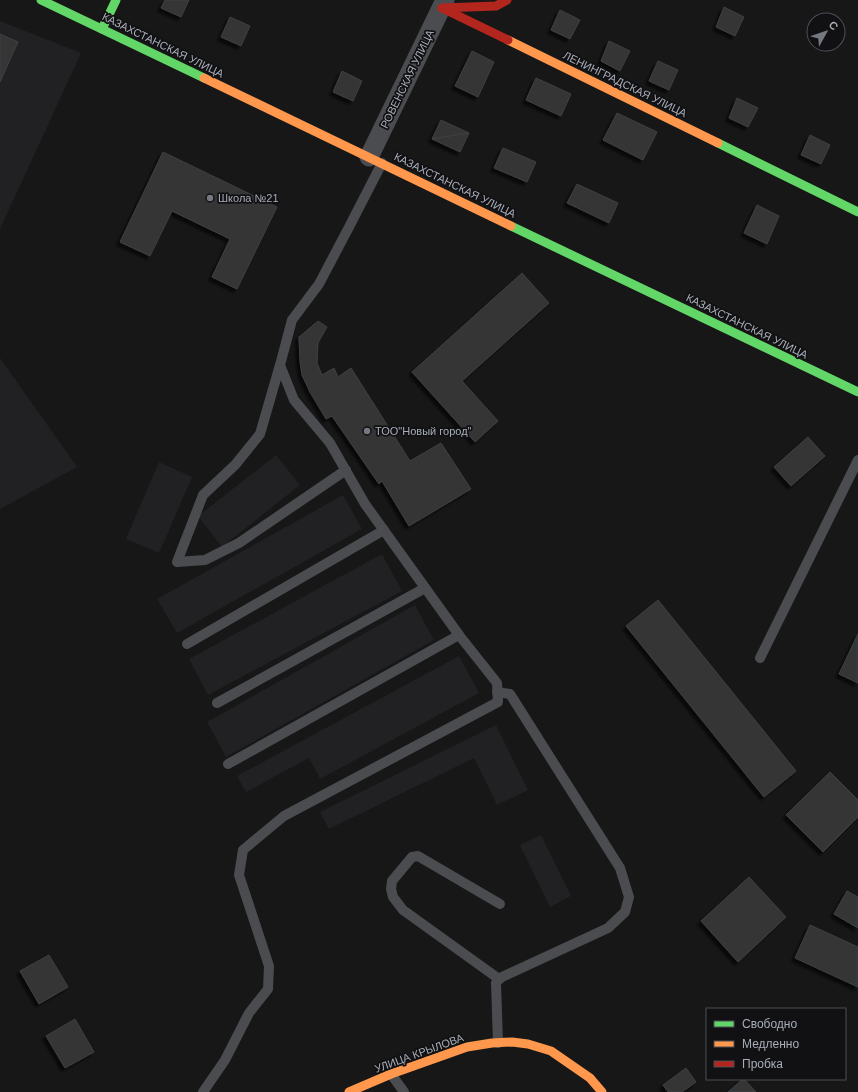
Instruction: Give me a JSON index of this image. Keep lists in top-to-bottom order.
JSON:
{
  "streets": {
    "main road": ["КАЗАХСТАНСКАЯ УЛИЦА", "ЛЕНИНГРАДСКАЯ УЛИЦА", "УЛИЦА КРЫЛОВА"],
    "street": ["РОВЕНСКАЯ УЛИЦА"]
  },
  "crossings": [
    ["КАЗАХСТАНСКАЯ УЛИЦА", "РОВЕНСКАЯ УЛИЦА"],
    ["РОВЕНСКАЯ УЛИЦА", "ЛЕНИНГРАДСКАЯ УЛИЦА"]
  ],
  "places": ["Школа №21", "ТОО\"Новый город\""],
  "legend": ["Свободно", "Медленно", "Пробка"],
  "north": "top right"
}
